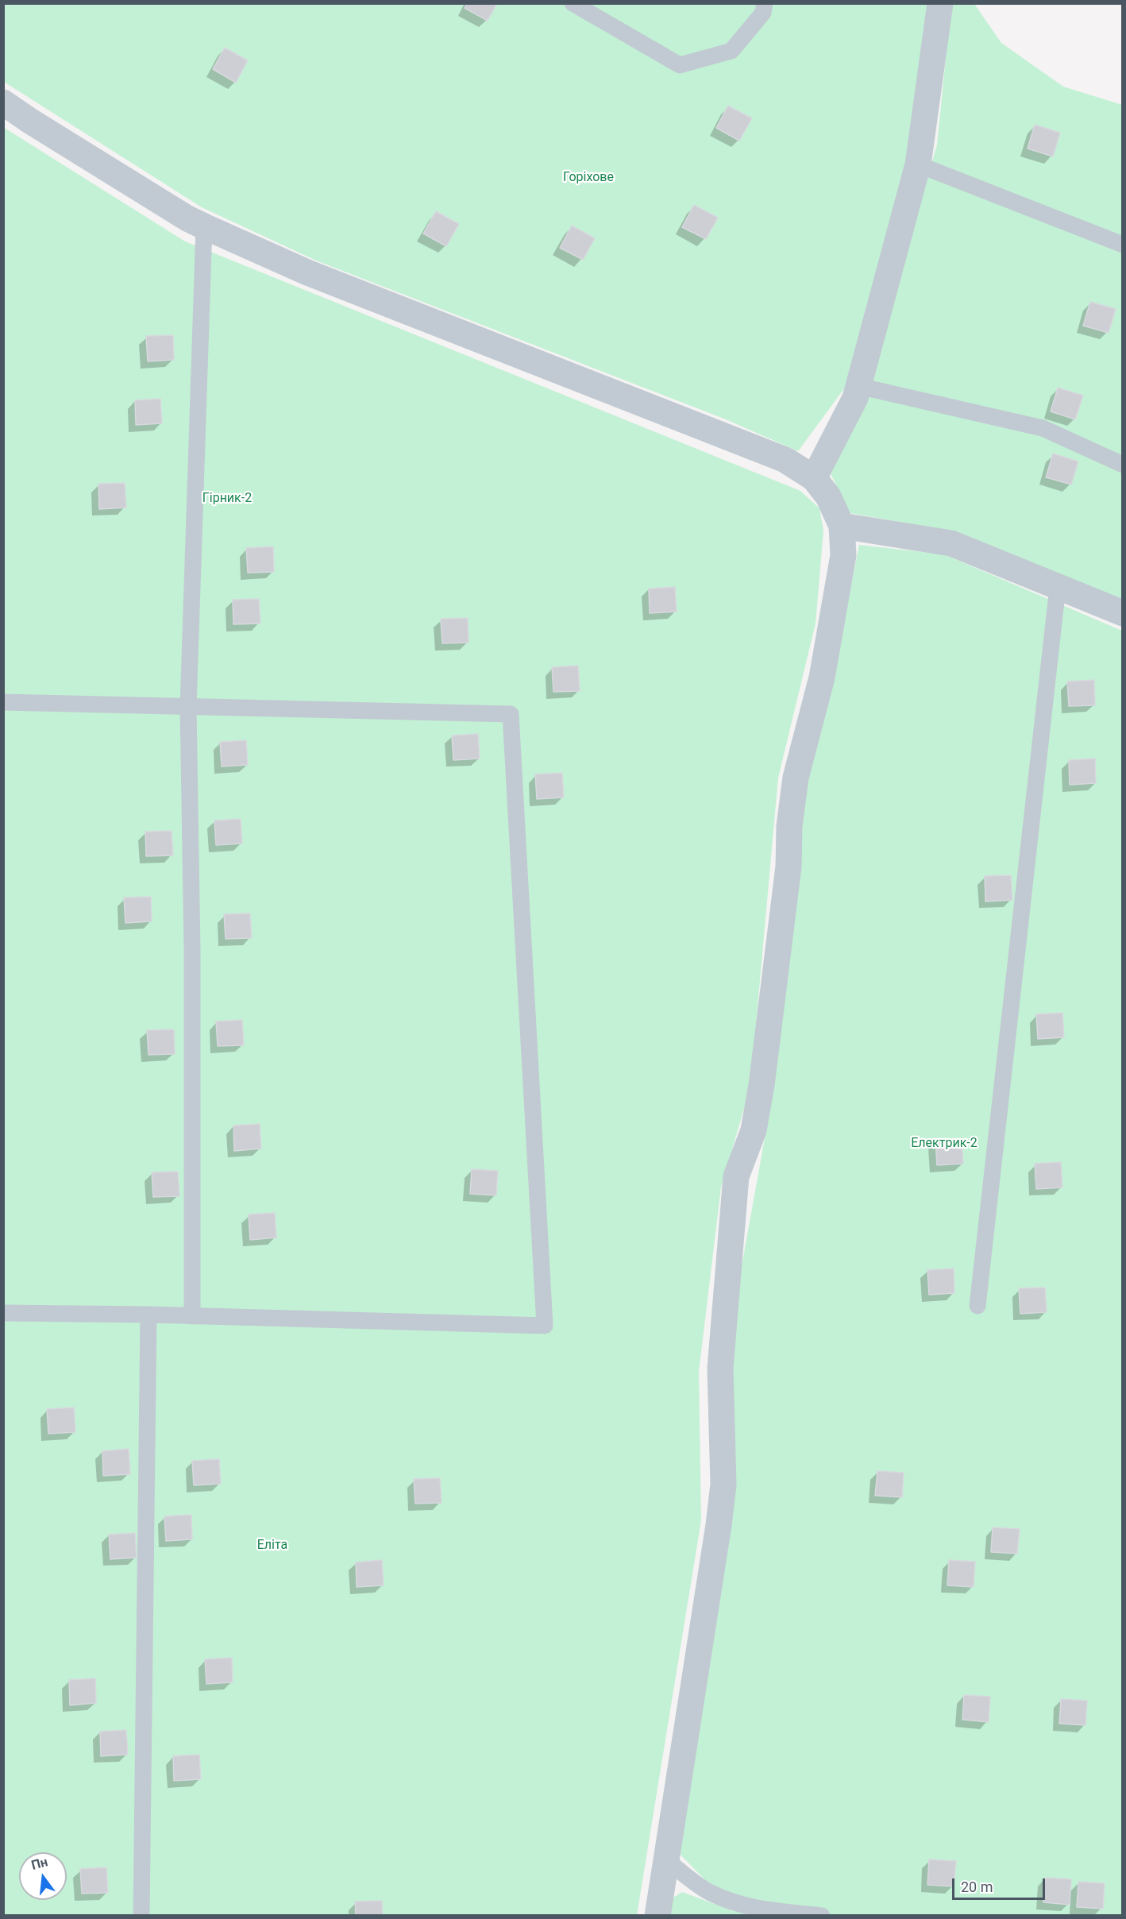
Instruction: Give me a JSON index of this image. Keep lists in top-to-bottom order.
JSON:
{
  "parks": [
    "Горіхове",
    "Гірник-2",
    "Електрик-2",
    "Еліта"
  ],
  "scale_bar": "20 m",
  "north": "top"
}
